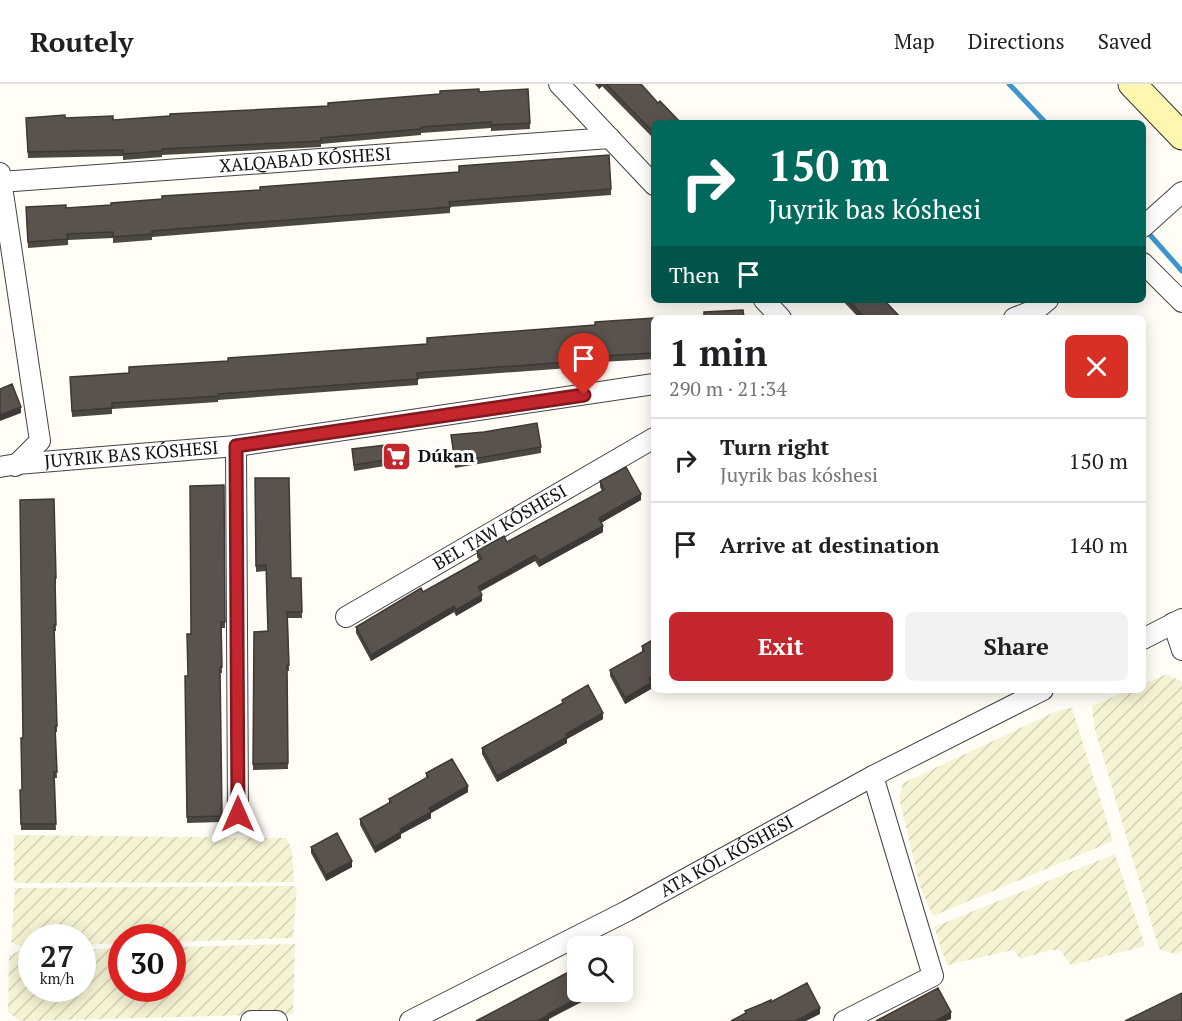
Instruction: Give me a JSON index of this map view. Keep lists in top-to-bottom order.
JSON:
{
  "streets": {
    "street": [
      "XALQABAD KÓSHESI",
      "JUYRIK BAS KÓSHESI",
      "BEL TAW KÓSHESI",
      "ATA KÓL KÓSHESI"
    ]
  },
  "places": {
    "supermarket": ["Dúkan"]
  },
  "page": {
    "header": "Routely",
    "nav": ["Map", "Directions", "Saved"],
    "turn": ["150 m", "Juyrik bas kóshesi"],
    "then": "Then",
    "heading": ["1 min", "290 m · 21:34"],
    "list": [
      {
        "name": "Turn right",
        "note": "Juyrik bas kóshesi",
        "value": "150 m"
      },
      {
        "name": "Arrive at destination",
        "value": "140 m"
      }
    ],
    "buttons": ["Exit", "Share"],
    "speed": "27 km/h",
    "limit": "30"
  }
}
